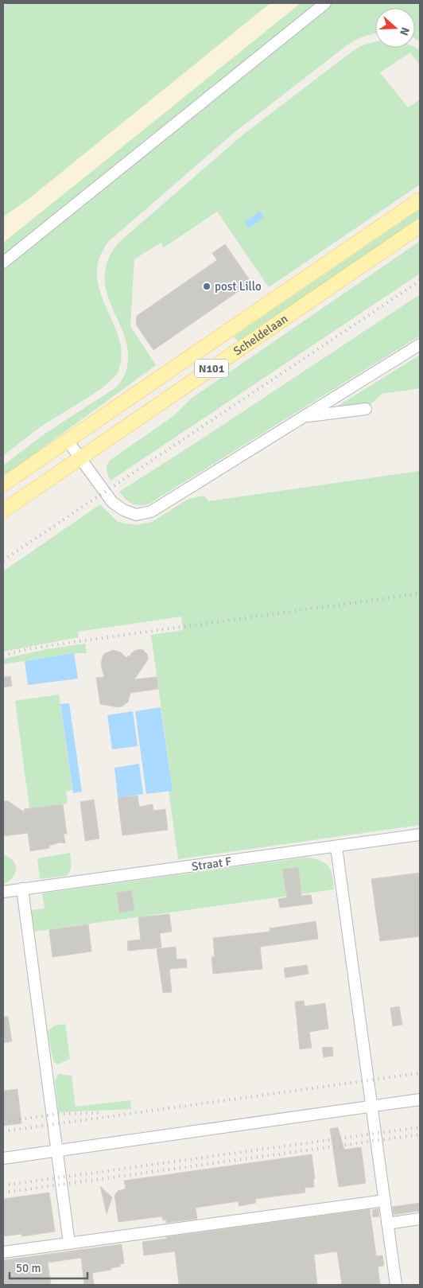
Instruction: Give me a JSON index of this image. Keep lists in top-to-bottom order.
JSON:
{
  "streets": {
    "main road": ["Scheldelaan", "N101"],
    "street": ["Straat F"]
  },
  "places": ["post Lillo"],
  "scale_bar": "50 m",
  "north": "right"
}
